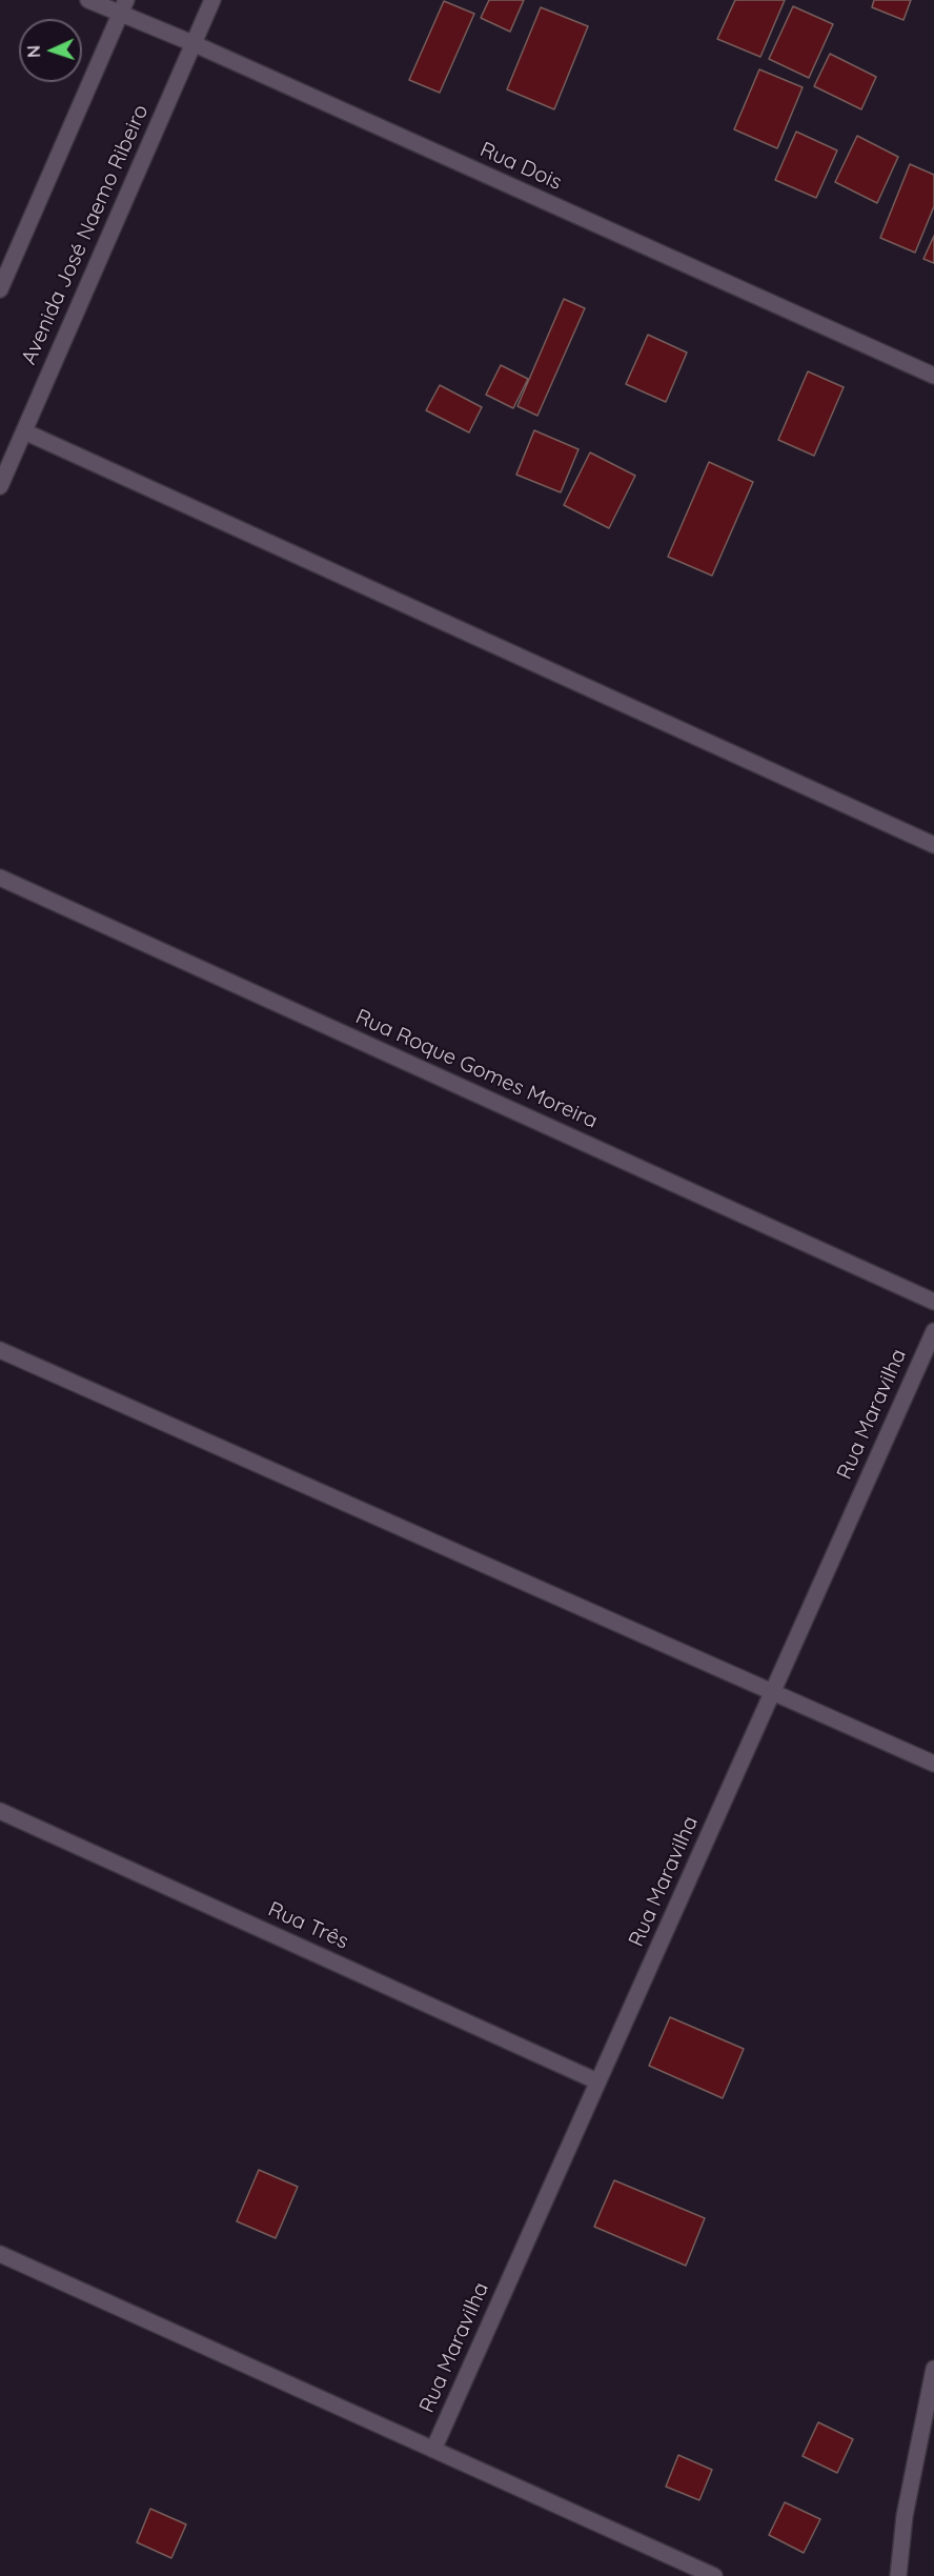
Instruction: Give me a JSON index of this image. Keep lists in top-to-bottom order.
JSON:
{
  "streets": {
    "street": [
      "Rua Dois",
      "Avenida José Naemo Ribeiro",
      "Rua Roque Gomes Moreira",
      "Rua Maravilha",
      "Rua Três"
    ]
  },
  "crossings": [
    ["Rua Dois", "Avenida José Naemo Ribeiro"],
    ["Rua Maravilha", "Rua Três"]
  ],
  "north": "left"
}
